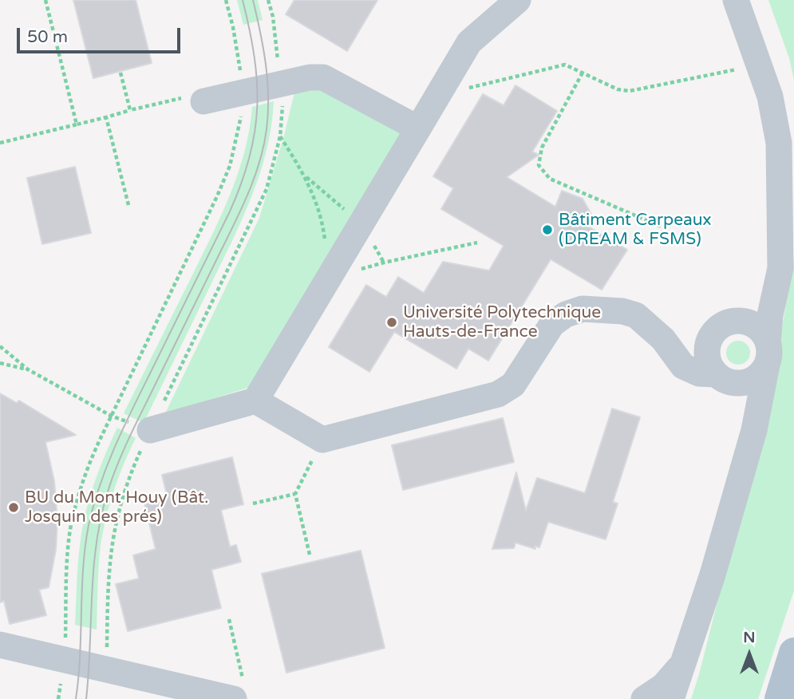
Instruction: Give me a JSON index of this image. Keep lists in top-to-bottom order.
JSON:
{
  "places": ["Bâtiment Carpeaux (DREAM & FSMS)", "Université Polytechnique Hauts-de-France", "BU du Mont Houy (Bât. Josquin des prés)"],
  "scale_bar": "50 m",
  "north": "top"
}
